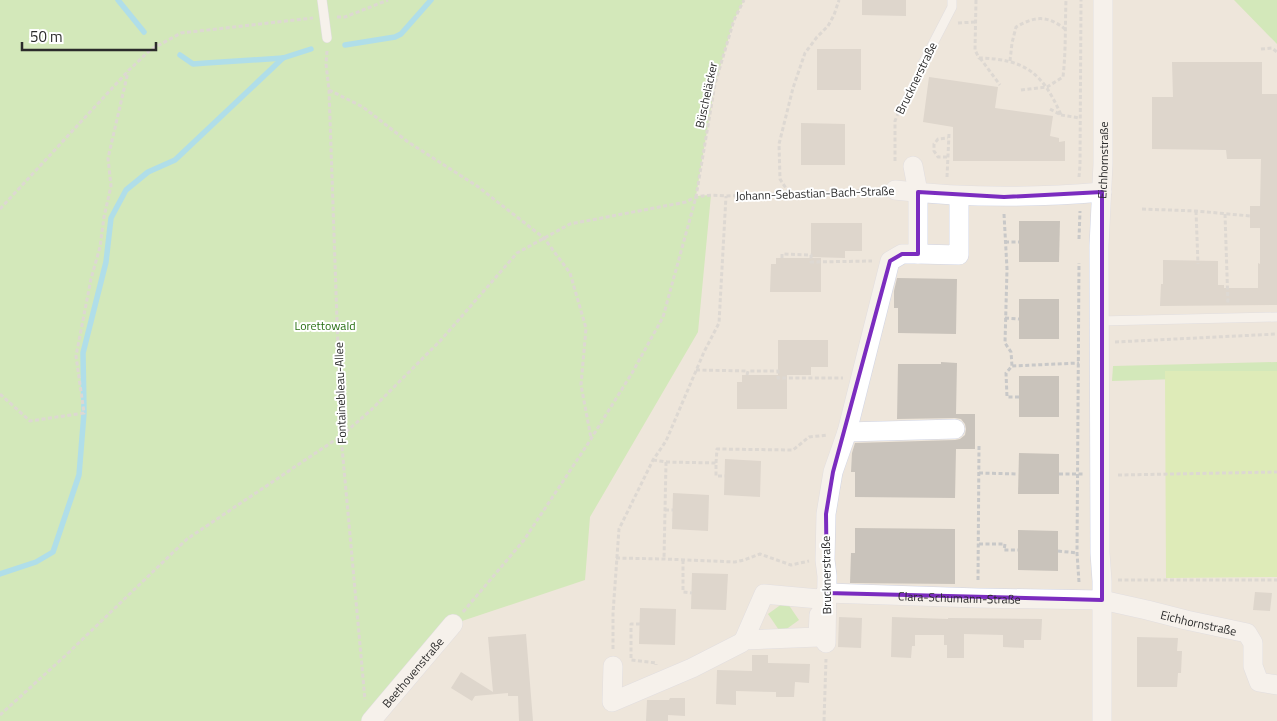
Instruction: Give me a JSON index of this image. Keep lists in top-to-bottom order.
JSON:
{
  "streets": {
    "street": [
      "Brucknerstraße",
      "Eichhornstraße",
      "Johann-Sebastian-Bach-Straße",
      "Clara-Schumann-Straße",
      "Beethovenstraße"
    ],
    "path": ["Büscheläcker", "Fontainebleau-Allee"]
  },
  "crossings": [
    ["Brucknerstraße", "Johann-Sebastian-Bach-Straße"],
    ["Brucknerstraße", "Clara-Schumann-Straße"],
    ["Büscheläcker", "Johann-Sebastian-Bach-Straße"],
    ["Büscheläcker", "Beethovenstraße"],
    ["Eichhornstraße", "Johann-Sebastian-Bach-Straße"],
    ["Eichhornstraße", "Clara-Schumann-Straße"],
    ["Johann-Sebastian-Bach-Straße", "Fontainebleau-Allee"],
    ["Fontainebleau-Allee", "Beethovenstraße"]
  ],
  "parks": ["Lorettowald"],
  "scale_bar": "50 m"
}
